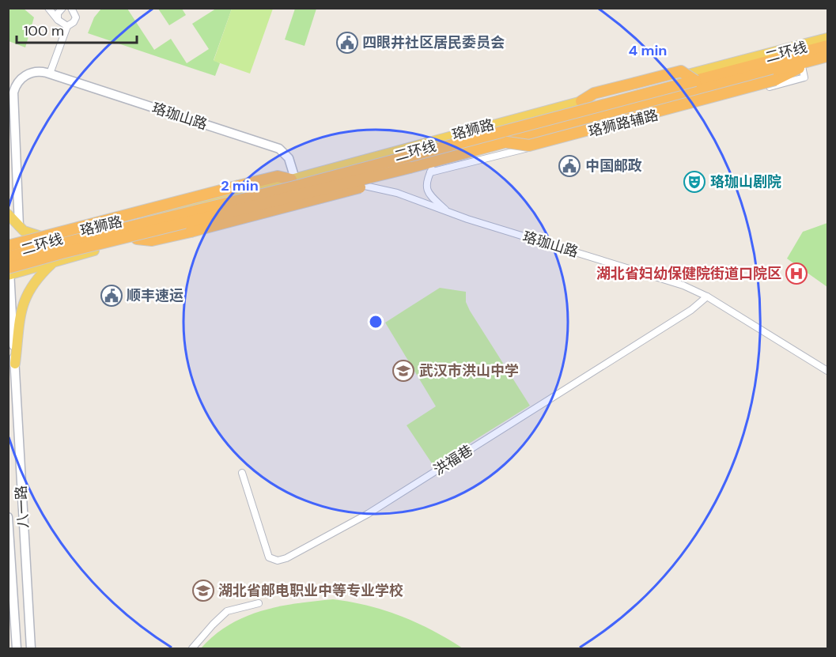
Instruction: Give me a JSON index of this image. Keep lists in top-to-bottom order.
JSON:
{
  "streets": {
    "highway": ["二环线"],
    "main road": ["珞珈山路", "珞狮路", "八一路"],
    "street": ["洪福巷"]
  },
  "crossings": [
    ["二环线", "珞狮路"],
    ["二环线", "八一路"],
    ["珞珈山路", "珞狮路"],
    ["珞珈山路", "洪福巷"],
    ["珞狮路", "八一路"]
  ],
  "places": {
    "public building": ["四眼井社区居民委员会", "中国邮政", "顺丰速运"],
    "theatre": ["珞珈山剧院"],
    "hospital": ["湖北省妇幼保健院街道口院区"],
    "school or university": ["武汉市洪山中学", "湖北省邮电职业中等专业学校"]
  },
  "scale_bar": "100 m",
  "rings": ["4 min", "2 min"]
}
